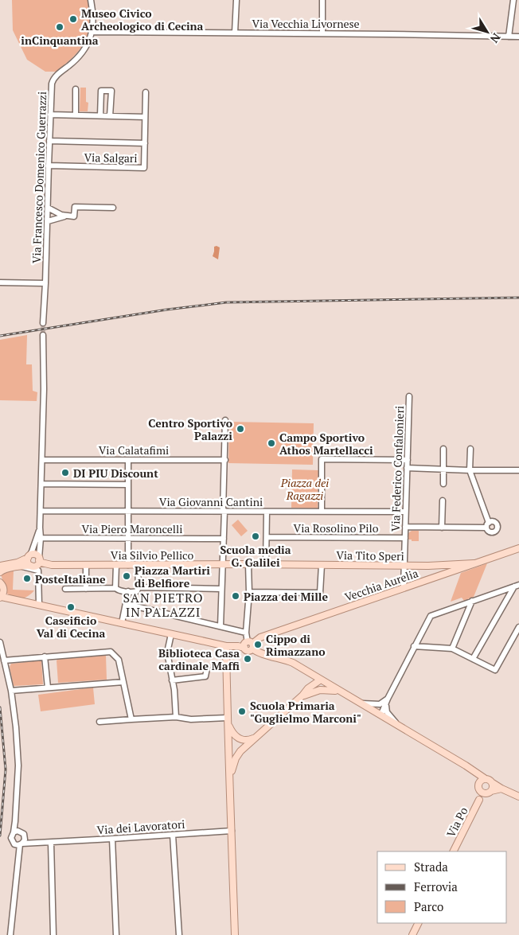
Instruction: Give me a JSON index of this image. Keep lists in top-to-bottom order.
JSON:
{
  "streets": {
    "main road": [
      "Via Silvio Pellico",
      "Via Tito Speri",
      "Vecchia Aurelia",
      "Via Po"
    ],
    "street": [
      "Via Vecchia Livornese",
      "Via Salgari",
      "Via Francesco Domenico Guerrazzi",
      "Via Calatafimi",
      "Via Federico Confalonieri",
      "Via Giovanni Cantini",
      "Via Rosolino Pilo",
      "Via Piero Maroncelli",
      "Via dei Lavoratori"
    ]
  },
  "crossings": [
    ["Via Vecchia Livornese", "Via Francesco Domenico Guerrazzi"],
    ["Via Salgari", "Via Francesco Domenico Guerrazzi"],
    ["Via Federico Confalonieri", "Via Giovanni Cantini"],
    ["Via Federico Confalonieri", "Via Rosolino Pilo"],
    ["Via Federico Confalonieri", "Via Tito Speri"],
    ["Via Federico Confalonieri", "Vecchia Aurelia"],
    ["Via Silvio Pellico", "Via Tito Speri"],
    ["Via Tito Speri", "Vecchia Aurelia"]
  ],
  "districts": ["SAN PIETRO IN PALAZZI"],
  "parks": ["Piazza dei Ragazzi"],
  "places": [
    "Museo Civico Archeologico di Cecina",
    "inCinquantina",
    "Centro Sportivo Palazzi",
    "Campo Sportivo Athos Martellacci",
    "DI PIU Discount",
    "Scuola media G. Galilei",
    "Piazza Martiri di Belfiore",
    "PosteItaliane",
    "Piazza dei Mille",
    "Caseificio Val di Cecina",
    "Cippo di Rimazzano",
    "Biblioteca Casa cardinale Maffi",
    "Scuola Primaria \"Guglielmo Marconi\""
  ],
  "legend": ["Strada", "Ferrovia", "Parco"],
  "north": "bottom right"
}
